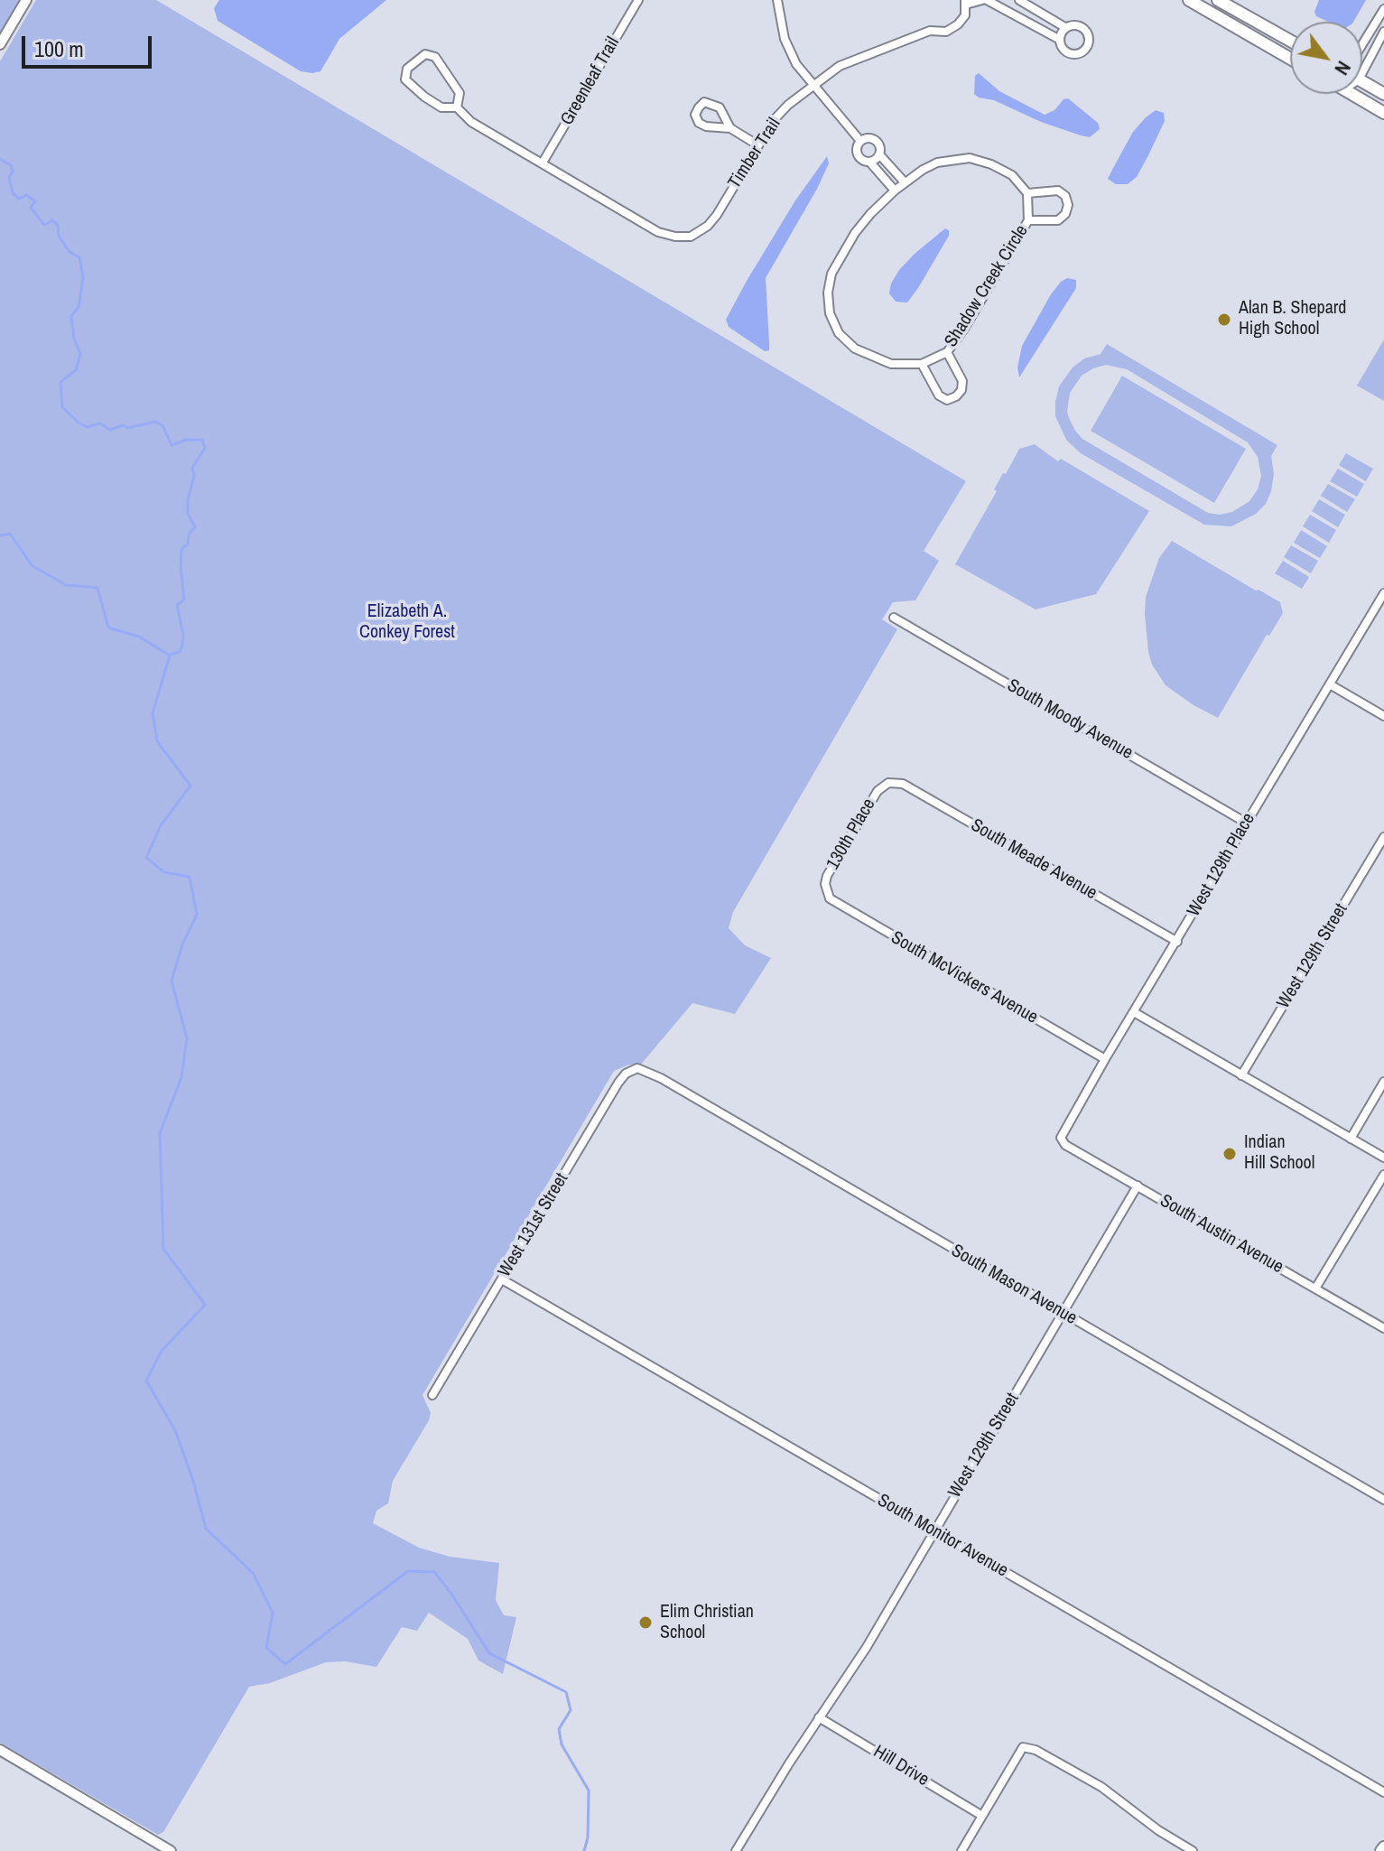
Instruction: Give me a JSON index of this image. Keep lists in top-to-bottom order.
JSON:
{
  "streets": {
    "street": [
      "Greenleaf Trail",
      "Timber Trail",
      "Shadow Creek Circle",
      "South Moody Avenue",
      "130th Place",
      "South Meade Avenue",
      "West 129th Place",
      "West 129th Street",
      "South McVickers Avenue",
      "West 131st Street",
      "South Austin Avenue",
      "South Mason Avenue",
      "South Monitor Avenue",
      "Hill Drive"
    ]
  },
  "crossings": [
    ["Greenleaf Trail", "Timber Trail"],
    ["South Moody Avenue", "West 129th Place"],
    ["130th Place", "South Meade Avenue"],
    ["130th Place", "South McVickers Avenue"],
    ["South Meade Avenue", "West 129th Place"],
    ["West 129th Place", "South McVickers Avenue"],
    ["West 129th Place", "South Austin Avenue"],
    ["West 129th Street", "South Austin Avenue"],
    ["West 129th Street", "South Mason Avenue"],
    ["West 129th Street", "South Monitor Avenue"],
    ["West 129th Street", "Hill Drive"],
    ["West 131st Street", "South Mason Avenue"],
    ["West 131st Street", "South Monitor Avenue"]
  ],
  "parks": ["Elizabeth A. Conkey Forest"],
  "places": ["Alan B. Shepard High School", "Indian Hill School", "Elim Christian School"],
  "scale_bar": "100 m",
  "north": "bottom right"
}
